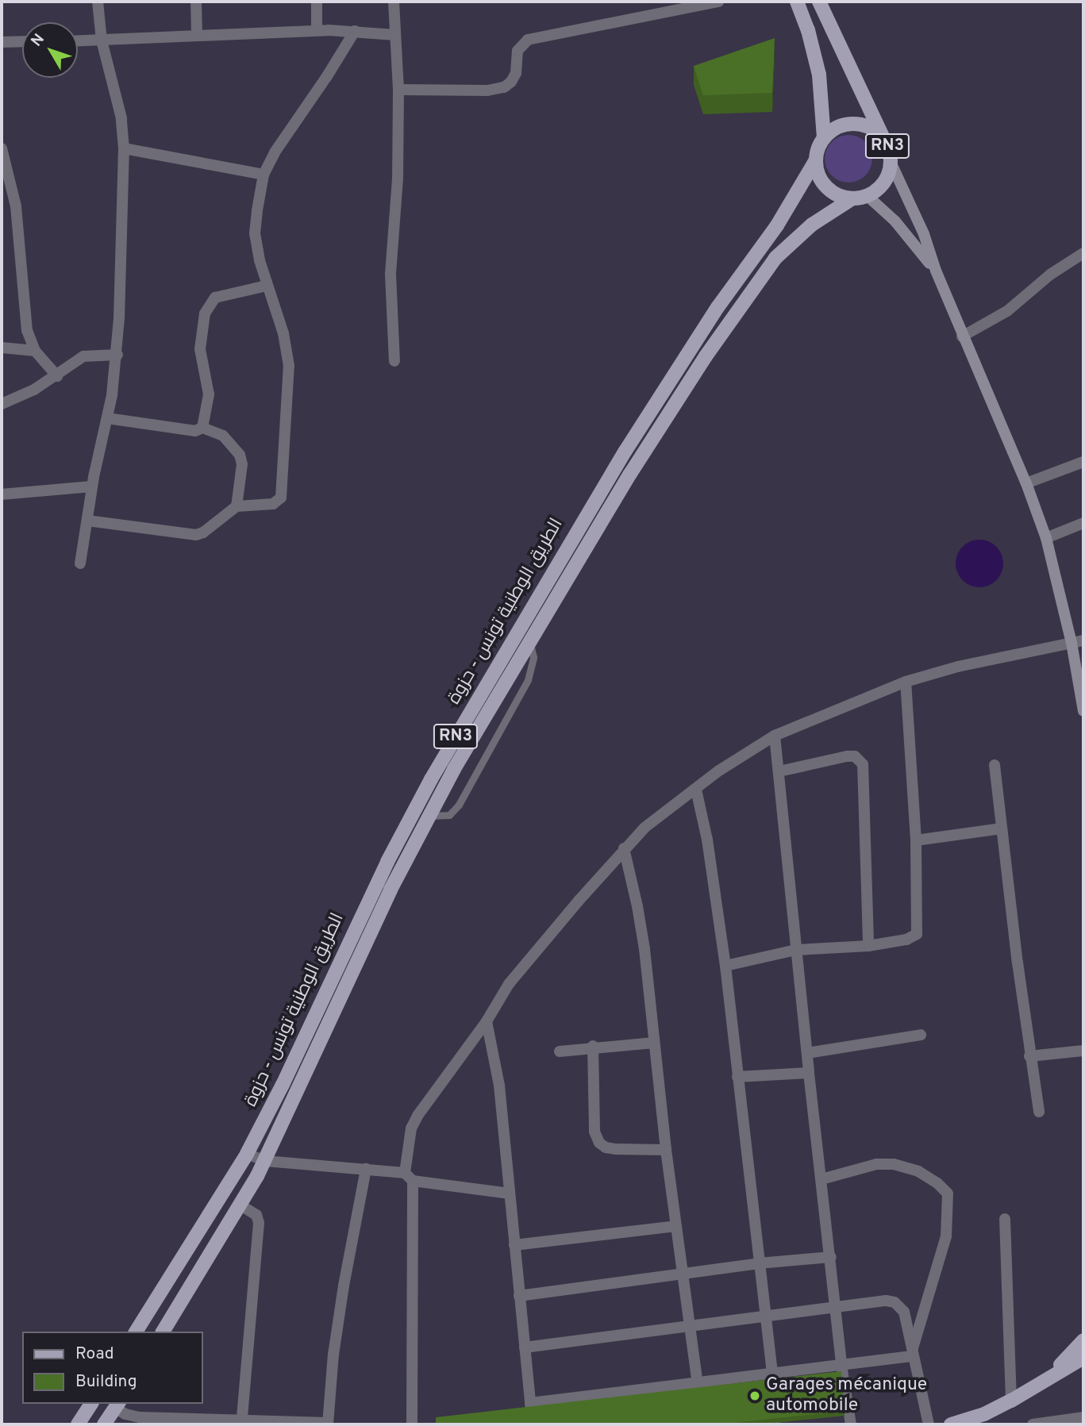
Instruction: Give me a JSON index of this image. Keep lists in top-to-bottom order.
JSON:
{
  "streets": {
    "main road": ["RN3", "الطريق الوطنية تونس - حزوة"]
  },
  "crossings": [
    ["RN3", "الطريق الوطنية تونس - حزوة"]
  ],
  "places": ["Garages mécanique automobile"],
  "legend": ["Road", "Building"],
  "north": "top left"
}
